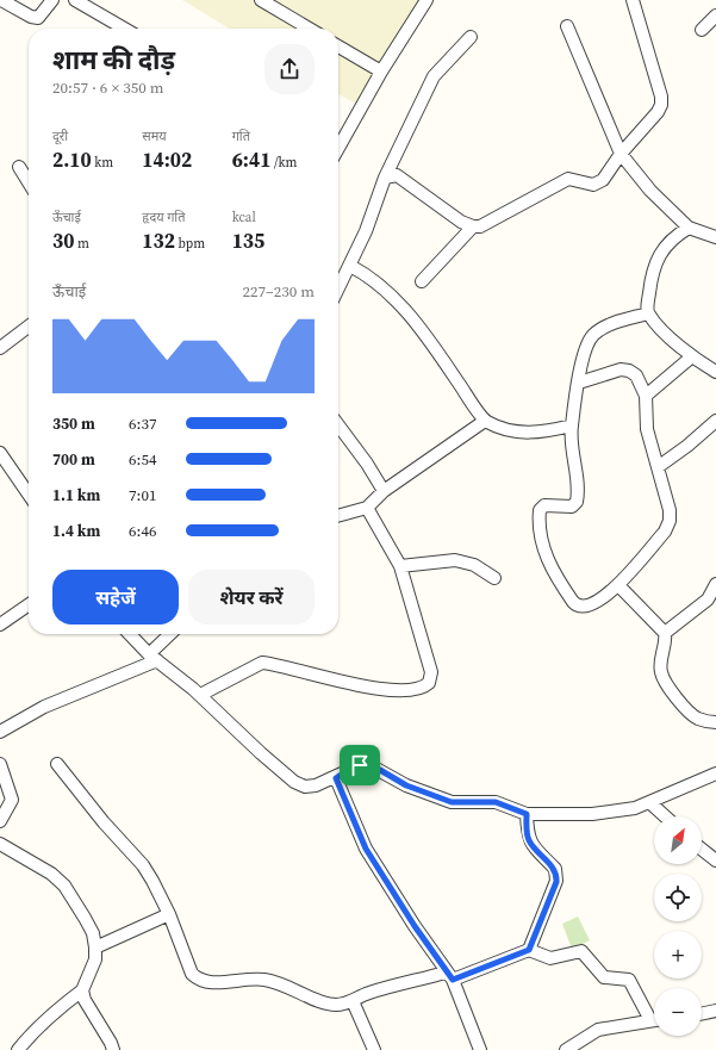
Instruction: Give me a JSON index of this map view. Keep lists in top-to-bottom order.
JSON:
{
  "north": "top right",
  "page": {
    "heading": ["शाम की दौड़", "20:57 · 6 × 350 m"],
    "stats": [
      ["दूरी", "2.10 km"],
      ["समय", "14:02"],
      ["गति", "6:41 /km"],
      ["ऊँचाई", "30 m"],
      ["हृदय गति", "132 bpm"],
      ["kcal", "135"]
    ],
    "chart": ["ऊँचाई", "227–230 m"],
    "list": [
      {
        "name": "350 m",
        "note": "6:37"
      },
      {
        "name": "700 m",
        "note": "6:54"
      },
      {
        "name": "1.1 km",
        "note": "7:01"
      },
      {
        "name": "1.4 km",
        "note": "6:46"
      }
    ],
    "buttons": ["सहेजें", "शेयर करें"],
    "map_buttons": ["+", "−"]
  }
}
